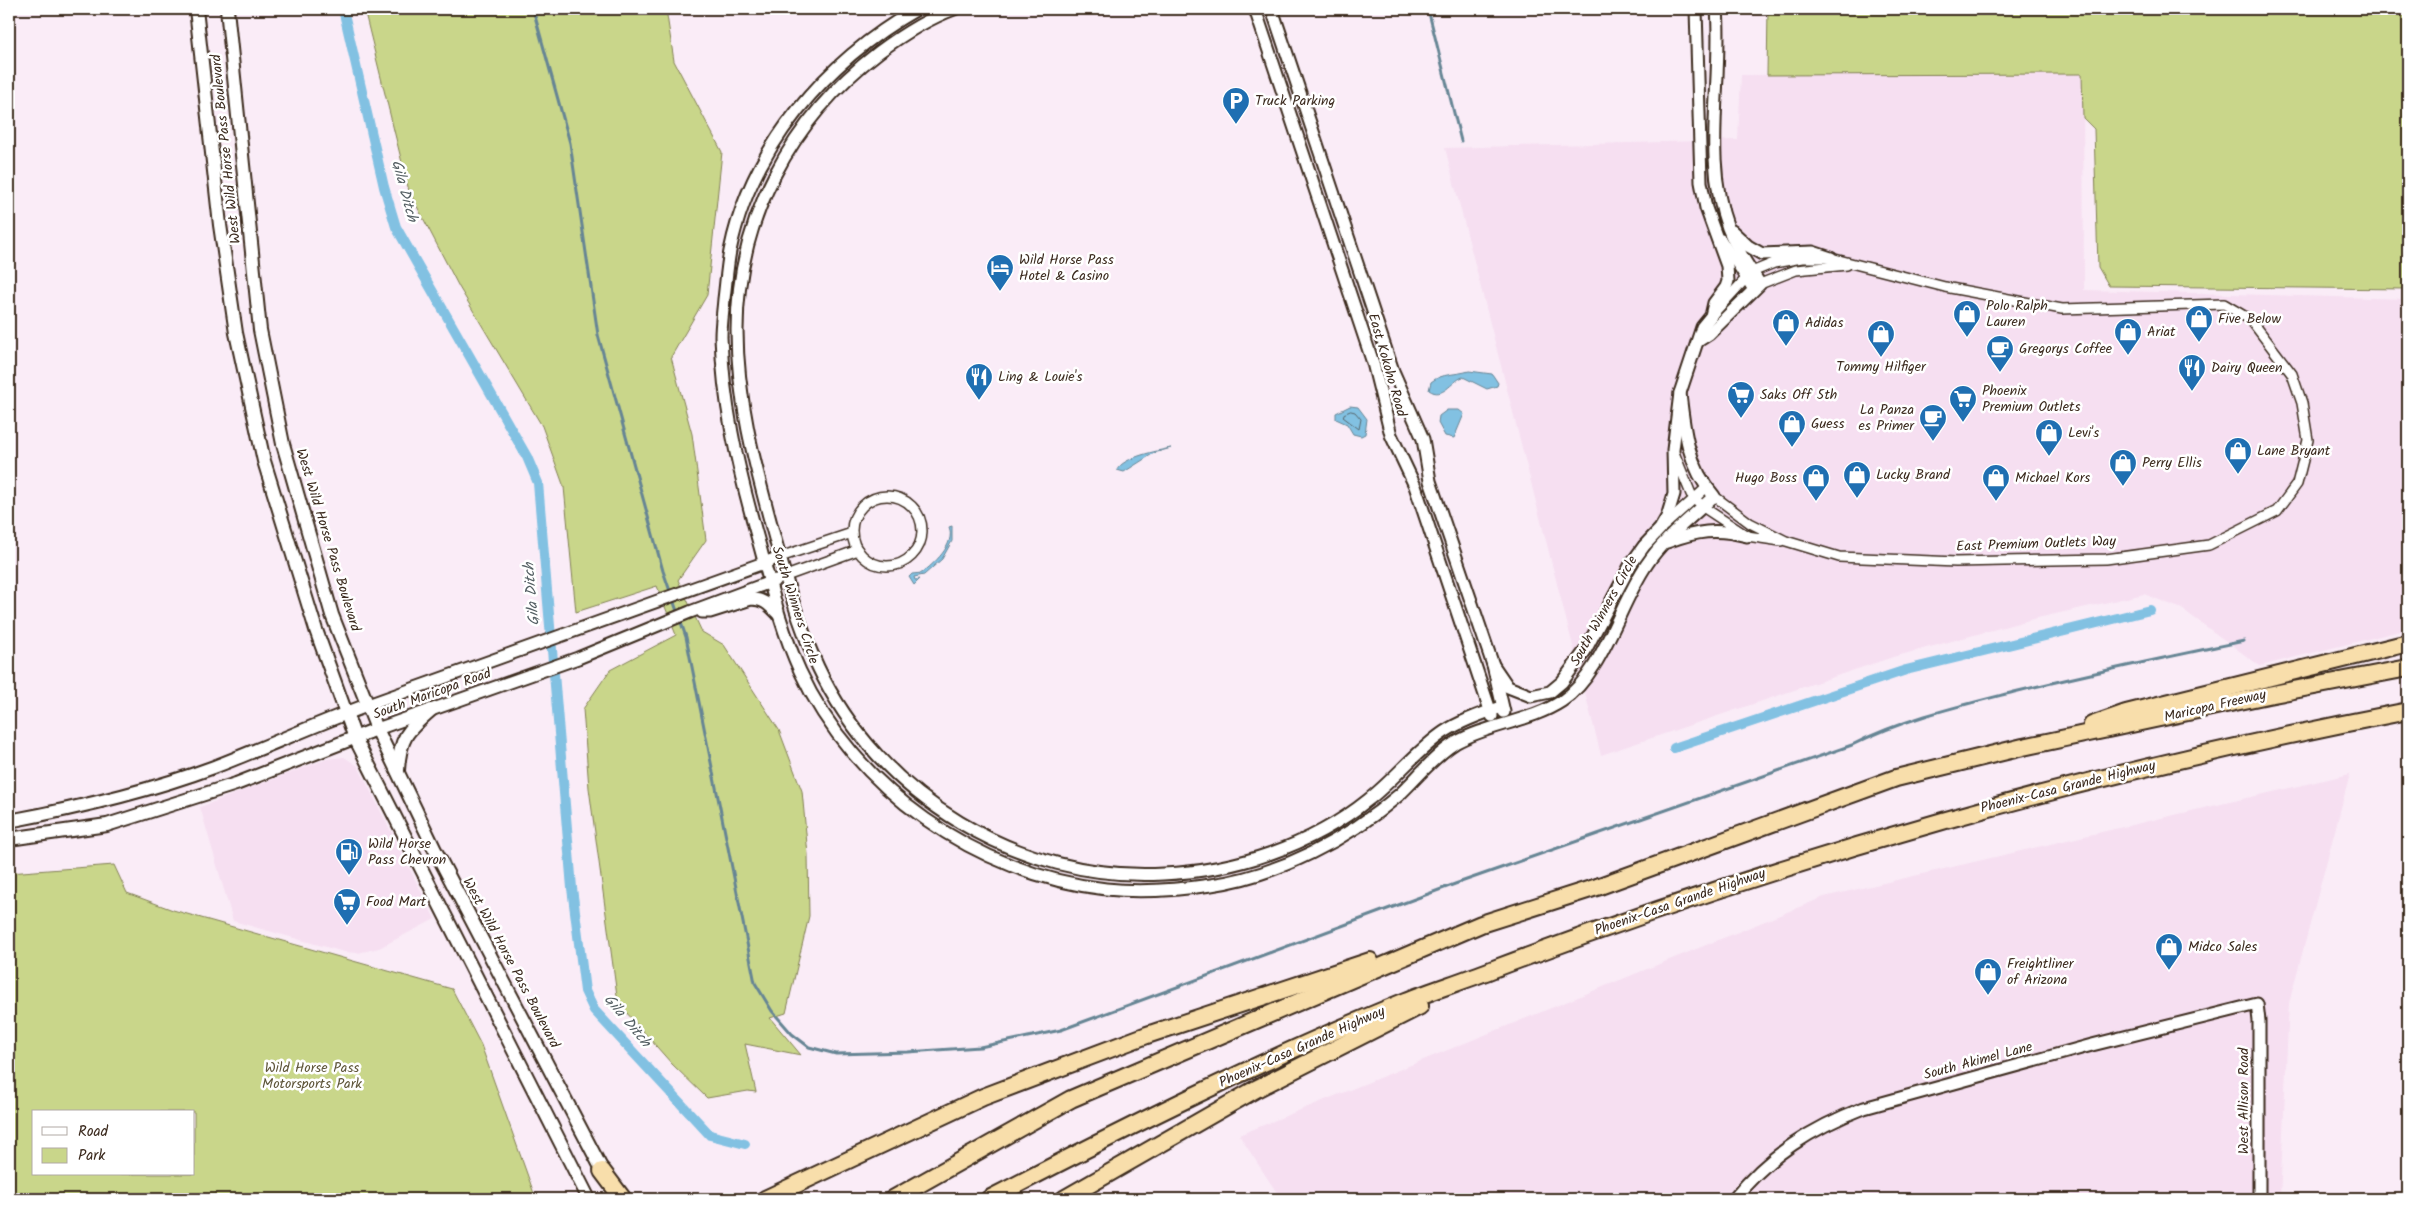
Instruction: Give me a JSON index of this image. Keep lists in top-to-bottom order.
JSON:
{
  "streets": {
    "highway": ["Maricopa Freeway", "Phoenix-Casa Grande Highway"],
    "main road": ["West Wild Horse Pass Boulevard", "South Maricopa Road"],
    "street": [
      "East Kokoho Road",
      "East Premium Outlets Way",
      "South Winners Circle",
      "South Akimel Lane",
      "West Allison Road"
    ]
  },
  "crossings": [
    ["West Wild Horse Pass Boulevard", "South Maricopa Road"],
    ["East Kokoho Road", "South Winners Circle"],
    ["East Premium Outlets Way", "South Winners Circle"],
    ["South Winners Circle", "South Maricopa Road"],
    ["South Akimel Lane", "West Allison Road"]
  ],
  "water": ["Gila Ditch"],
  "parks": ["Wild Horse Pass Motorsports Park"],
  "places": {
    "parking": ["Truck Parking"],
    "hotel": ["Wild Horse Pass Hotel & Casino"],
    "shop": [
      "Polo Ralph Lauren",
      "Five Below",
      "Adidas",
      "Ariat",
      "Tommy Hilfiger",
      "Guess",
      "Levi's",
      "Lane Bryant",
      "Perry Ellis",
      "Lucky Brand",
      "Hugo Boss",
      "Michael Kors",
      "Midco Sales",
      "Freightliner of Arizona"
    ],
    "cafe": ["Gregorys Coffee", "La Panza es Primer"],
    "restaurant": ["Dairy Queen", "Ling & Louie's"],
    "supermarket": ["Saks Off 5th", "Phoenix Premium Outlets", "Food Mart"],
    "fuel station": ["Wild Horse Pass Chevron"]
  },
  "legend": ["Road", "Park"]
}
